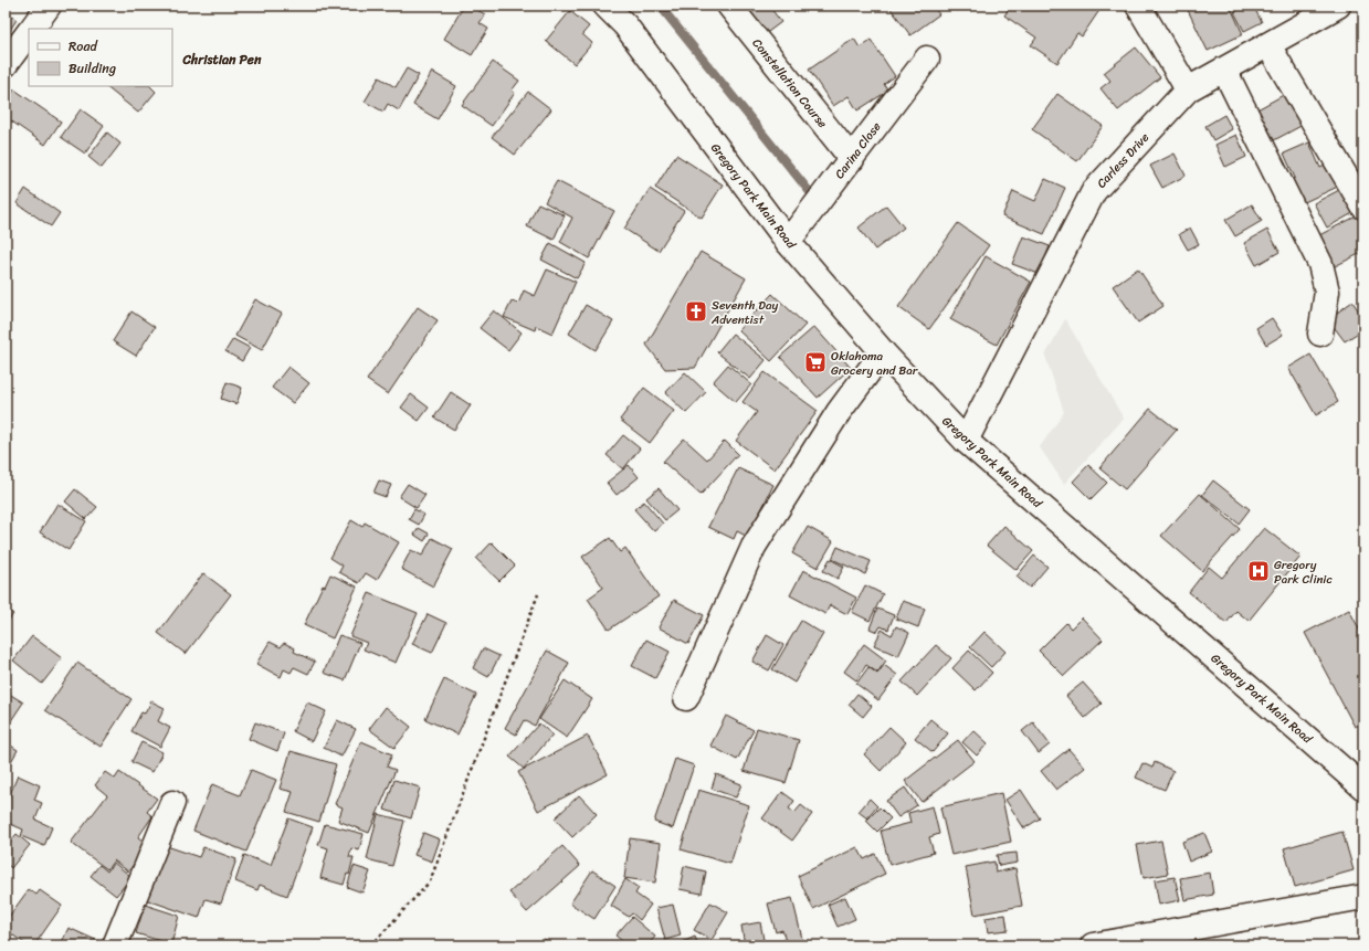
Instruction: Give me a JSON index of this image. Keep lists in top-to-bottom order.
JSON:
{
  "streets": {
    "street": [
      "Constellation Course",
      "Carina Close",
      "Carless Drive",
      "Gregory Park Main Road"
    ]
  },
  "crossings": [
    ["Constellation Course", "Carina Close"],
    ["Carina Close", "Gregory Park Main Road"],
    ["Carless Drive", "Gregory Park Main Road"]
  ],
  "districts": ["Christian Pen"],
  "places": {
    "church": ["Seventh Day Adventist"],
    "supermarket": ["Oklahoma Grocery and Bar"],
    "hospital": ["Gregory Park Clinic"]
  },
  "legend": ["Road", "Building"]
}
